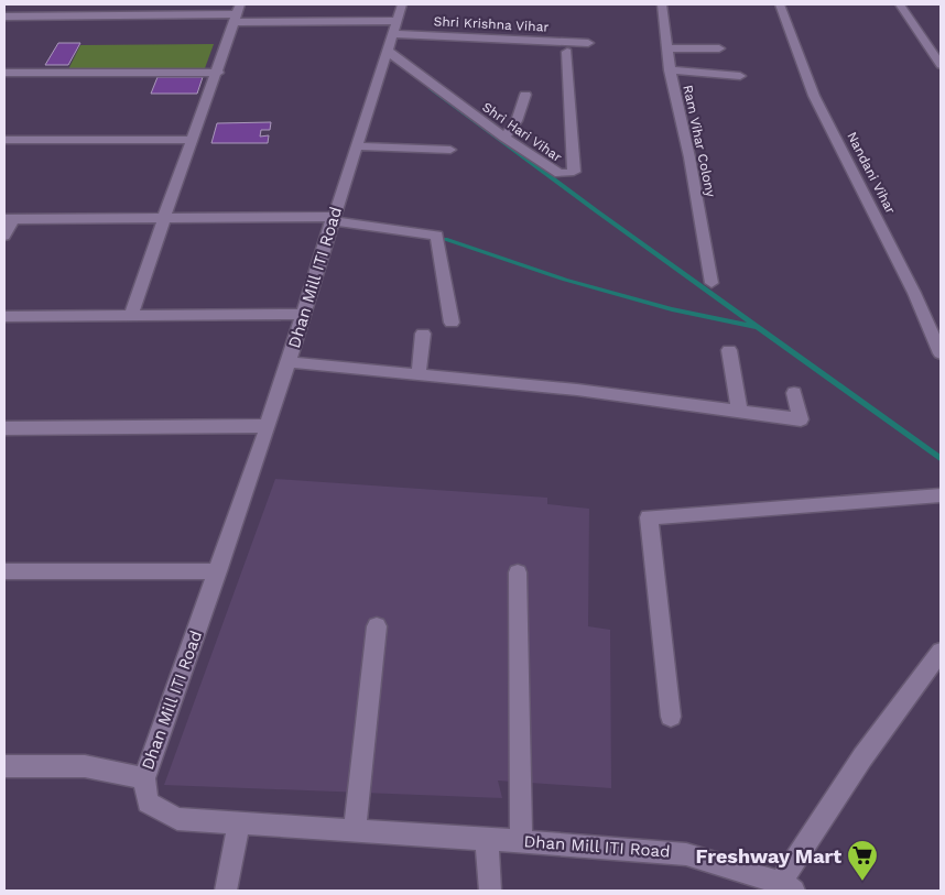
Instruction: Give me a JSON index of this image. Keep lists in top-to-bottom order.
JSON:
{
  "streets": {
    "street": [
      "Shri Krishna Vihar",
      "Shri Hari Vihar",
      "Ram Vihar Colony",
      "Nandani Vihar",
      "Dhan Mill ITI Road"
    ]
  },
  "crossings": [
    ["Shri Krishna Vihar", "Shri Hari Vihar"],
    ["Shri Krishna Vihar", "Dhan Mill ITI Road"],
    ["Shri Hari Vihar", "Dhan Mill ITI Road"]
  ],
  "places": {
    "supermarket": ["Freshway Mart"]
  }
}
